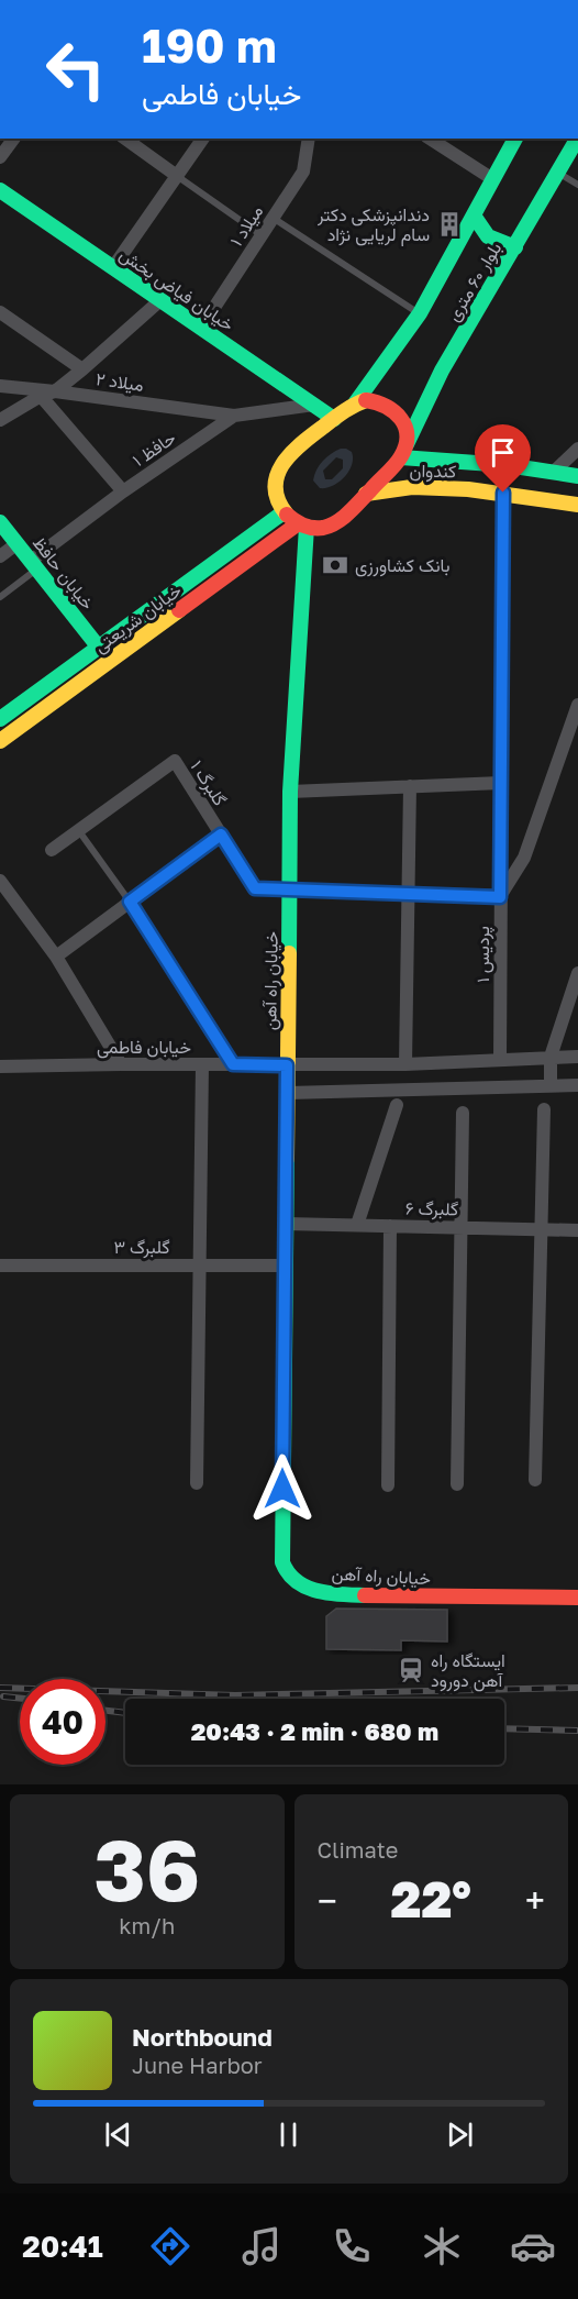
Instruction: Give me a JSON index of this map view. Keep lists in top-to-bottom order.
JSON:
{
  "streets": {
    "street": [
      "میلاد ۱",
      "بلوار ۶۰ متری",
      "خیابان فیاض بخش",
      "میلاد ۲",
      "حافظ ۱",
      "کندوان",
      "خیابان حافظ",
      "خیابان شریعتی",
      "گلبرگ ۱",
      "پردیس ۱",
      "خیابان راه آهن",
      "خیابان فاطمی",
      "گلبرگ ۶",
      "گلبرگ ۳"
    ]
  },
  "crossings": [
    ["میلاد ۱", "خیابان فیاض بخش"],
    ["بلوار ۶۰ متری", "خیابان فیاض بخش"],
    ["بلوار ۶۰ متری", "کندوان"],
    ["بلوار ۶۰ متری", "خیابان شریعتی"],
    ["بلوار ۶۰ متری", "خیابان راه آهن"],
    ["خیابان فیاض بخش", "حافظ ۱"],
    ["میلاد ۲", "حافظ ۱"],
    ["حافظ ۱", "خیابان حافظ"],
    ["کندوان", "پردیس ۱"],
    ["خیابان حافظ", "خیابان شریعتی"],
    ["خیابان شریعتی", "خیابان راه آهن"],
    ["گلبرگ ۱", "خیابان راه آهن"],
    ["پردیس ۱", "خیابان فاطمی"],
    ["خیابان راه آهن", "خیابان فاطمی"],
    ["خیابان راه آهن", "گلبرگ ۶"],
    ["خیابان راه آهن", "گلبرگ ۳"]
  ],
  "places": {
    "building": ["دندانپزشکی دکتر سام لریایی نژاد"],
    "bank": ["بانک کشاورزی"],
    "station": ["ایستگاه راه آهن دورود"]
  },
  "page": {
    "turn": ["190 m", "خیابان فاطمی"],
    "limit": "40",
    "trip": "20:43 · 2 min · 680 m",
    "tile": [
      ["36", "km/h"],
      "Climate"
    ],
    "heat": ["−", "22°", "+"],
    "song": ["Northbound", "June Harbor"],
    "tabs": "20:41"
  }
}
